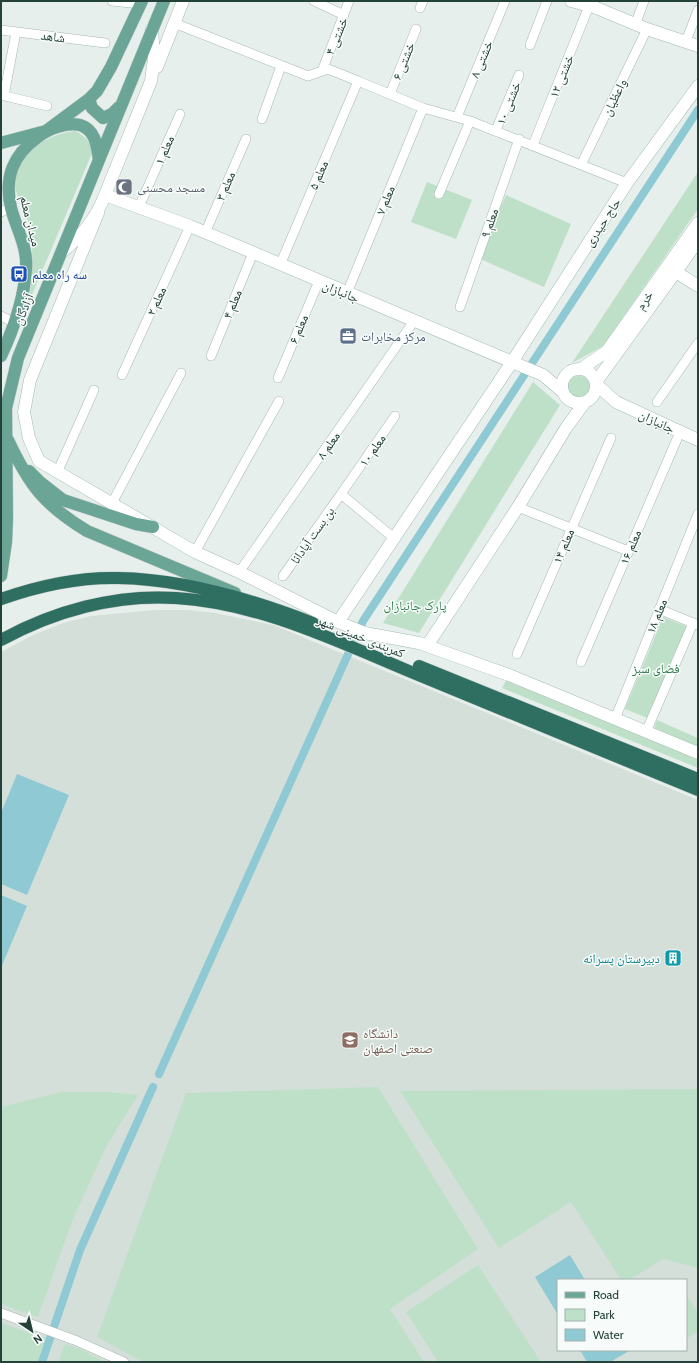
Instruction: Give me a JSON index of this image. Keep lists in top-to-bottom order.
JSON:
{
  "streets": {
    "highway": ["کمربندی خمینی شهر"],
    "main road": ["میدان معلم", "آزادگان"],
    "street": [
      "شاهد",
      "خشتی ۴",
      "خشتی ۸",
      "خشتی ۶",
      "خشتی ۱۲",
      "واعظیان",
      "خشتی ۱۰",
      "معلم ۱",
      "معلم ۵",
      "معلم ۳",
      "معلم ۷",
      "حاج حیدری",
      "معلم ۹",
      "جانبازان",
      "خرم",
      "معلم ۲",
      "معلم ۴",
      "معلم ۶",
      "معلم ۸",
      "معلم ۱۰",
      "بن بست آپادانا",
      "معلم ۱۴",
      "معلم ۱۶",
      "معلم ۱۸"
    ]
  },
  "crossings": [
    ["معلم ۱", "جانبازان"],
    ["معلم ۵", "جانبازان"],
    ["معلم ۳", "جانبازان"],
    ["معلم ۷", "جانبازان"],
    ["میدان معلم", "آزادگان"],
    ["حاج حیدری", "جانبازان"],
    ["حاج حیدری", "کمربندی خمینی شهر"],
    ["جانبازان", "معلم ۲"],
    ["جانبازان", "معلم ۴"],
    ["جانبازان", "معلم ۶"],
    ["جانبازان", "معلم ۸"],
    ["جانبازان", "معلم ۱۶"],
    ["معلم ۱۰", "بن بست آپادانا"]
  ],
  "parks": ["پارک جانبازان", "فضای سبز"],
  "places": {
    "mosque": ["مسجد محسنی"],
    "bus stop": ["سه راه معلم"],
    "office": ["مرکز مخابرات"],
    "building": ["دبیرستان پسرانه"],
    "school or university": ["دانشگاه صنعتی اصفهان"]
  },
  "legend": ["Road", "Park", "Water"],
  "north": "bottom right"
}
